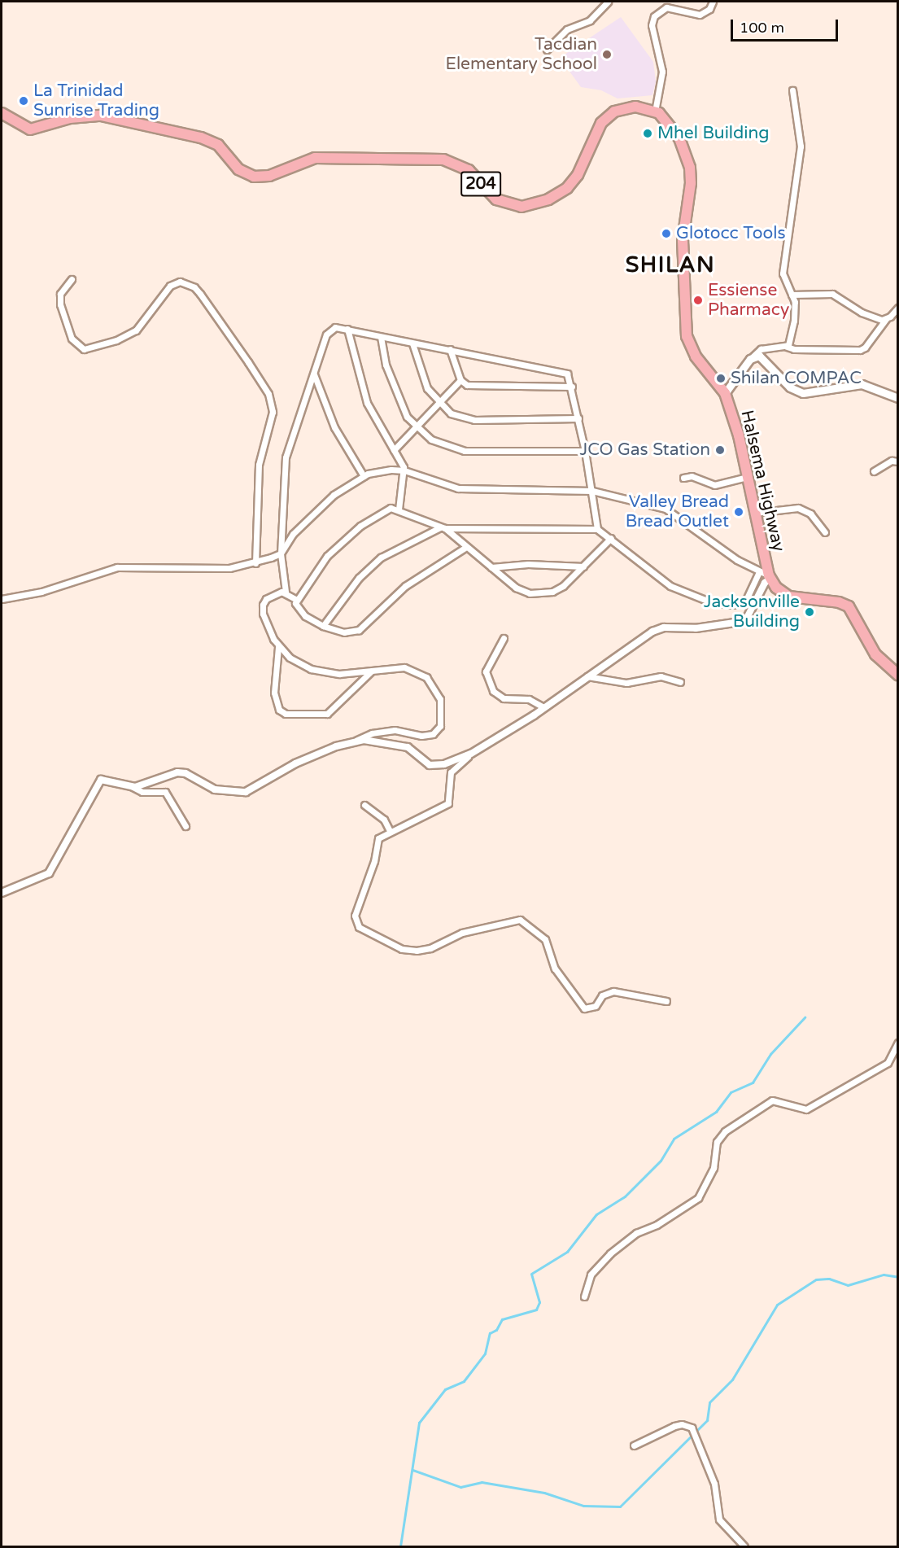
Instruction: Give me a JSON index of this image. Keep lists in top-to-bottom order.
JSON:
{
  "streets": {
    "highway": ["204", "Halsema Highway"]
  },
  "crossings": [
    ["204", "Halsema Highway"]
  ],
  "districts": ["SHILAN"],
  "places": [
    "Tacdian Elementary School",
    "La Trinidad Sunrise Trading",
    "Mhel Building",
    "Glotocc Tools",
    "Essiense Pharmacy",
    "Shilan COMPAC",
    "JCO Gas Station",
    "Valley Bread Bread Outlet",
    "Jacksonville Building"
  ],
  "scale_bar": "100 m"
}
